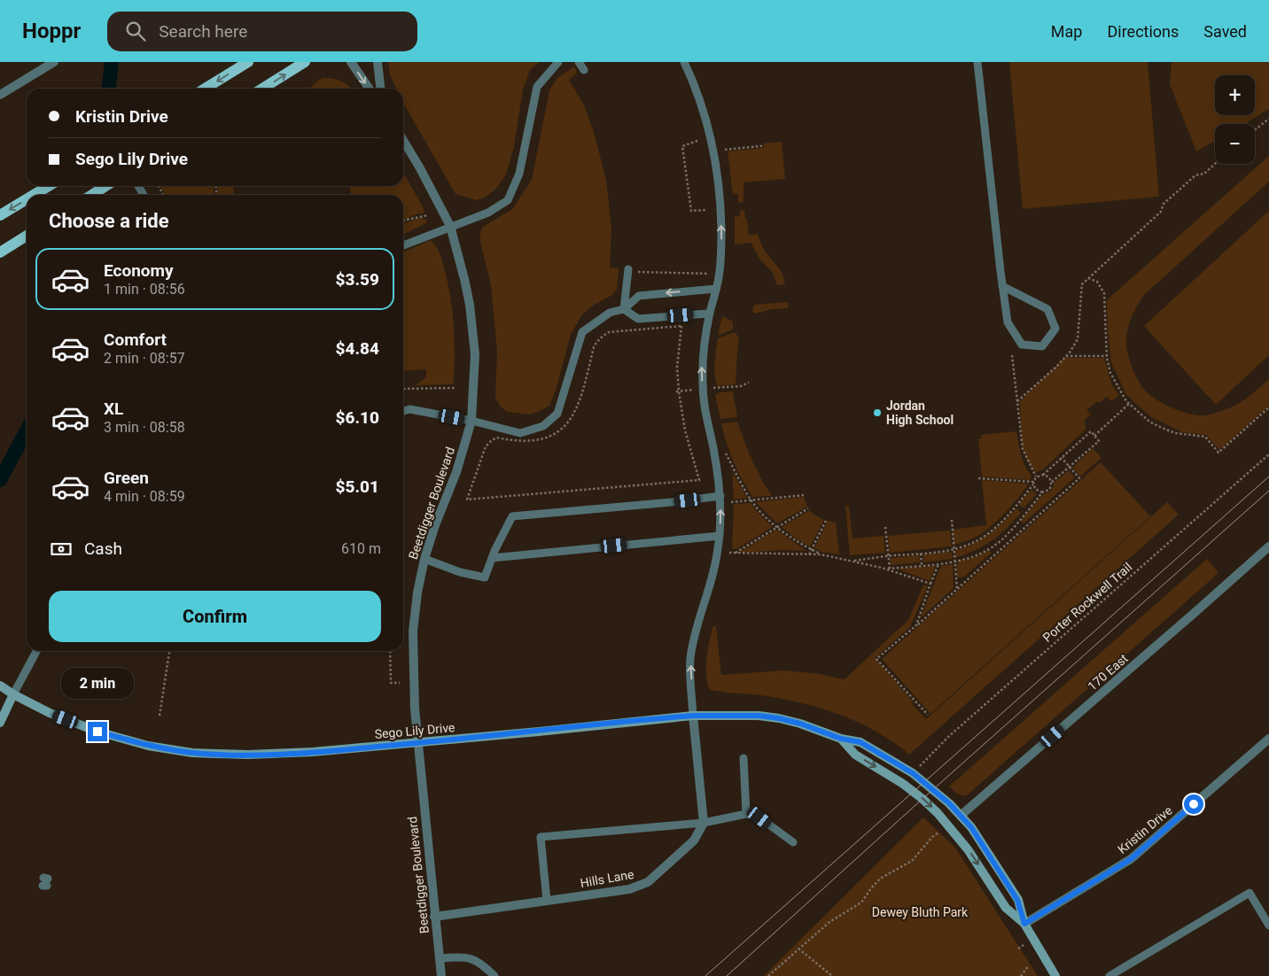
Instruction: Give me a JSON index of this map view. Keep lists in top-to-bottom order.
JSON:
{
  "streets": {
    "main road": ["Sego Lily Drive"],
    "street": [
      "Beetdigger Boulevard",
      "170 East",
      "Kristin Drive",
      "Hills Lane"
    ],
    "path": ["Porter Rockwell Trail"]
  },
  "crossings": [
    ["Beetdigger Boulevard", "Sego Lily Drive"],
    ["Beetdigger Boulevard", "Hills Lane"],
    ["170 East", "Sego Lily Drive"],
    ["Sego Lily Drive", "Kristin Drive"]
  ],
  "parks": ["Dewey Bluth Park"],
  "places": ["Jordan High School"],
  "page": {
    "header": "Hoppr",
    "search": "Search here",
    "nav": ["Map", "Directions", "Saved"],
    "map_buttons": ["+", "−"],
    "banner": ["Kristin Drive", "Sego Lily Drive"],
    "heading": "Choose a ride",
    "list": [
      {
        "name": "Economy",
        "note": "1 min · 08:56",
        "value": "$3.59"
      },
      {
        "name": "Comfort",
        "note": "2 min · 08:57",
        "value": "$4.84"
      },
      {
        "name": "XL",
        "note": "3 min · 08:58",
        "value": "$6.10"
      },
      {
        "name": "Green",
        "note": "4 min · 08:59",
        "value": "$5.01"
      }
    ],
    "pay": ["Cash", "610 m"],
    "buttons": "Confirm",
    "bubble": "2 min"
  }
}
